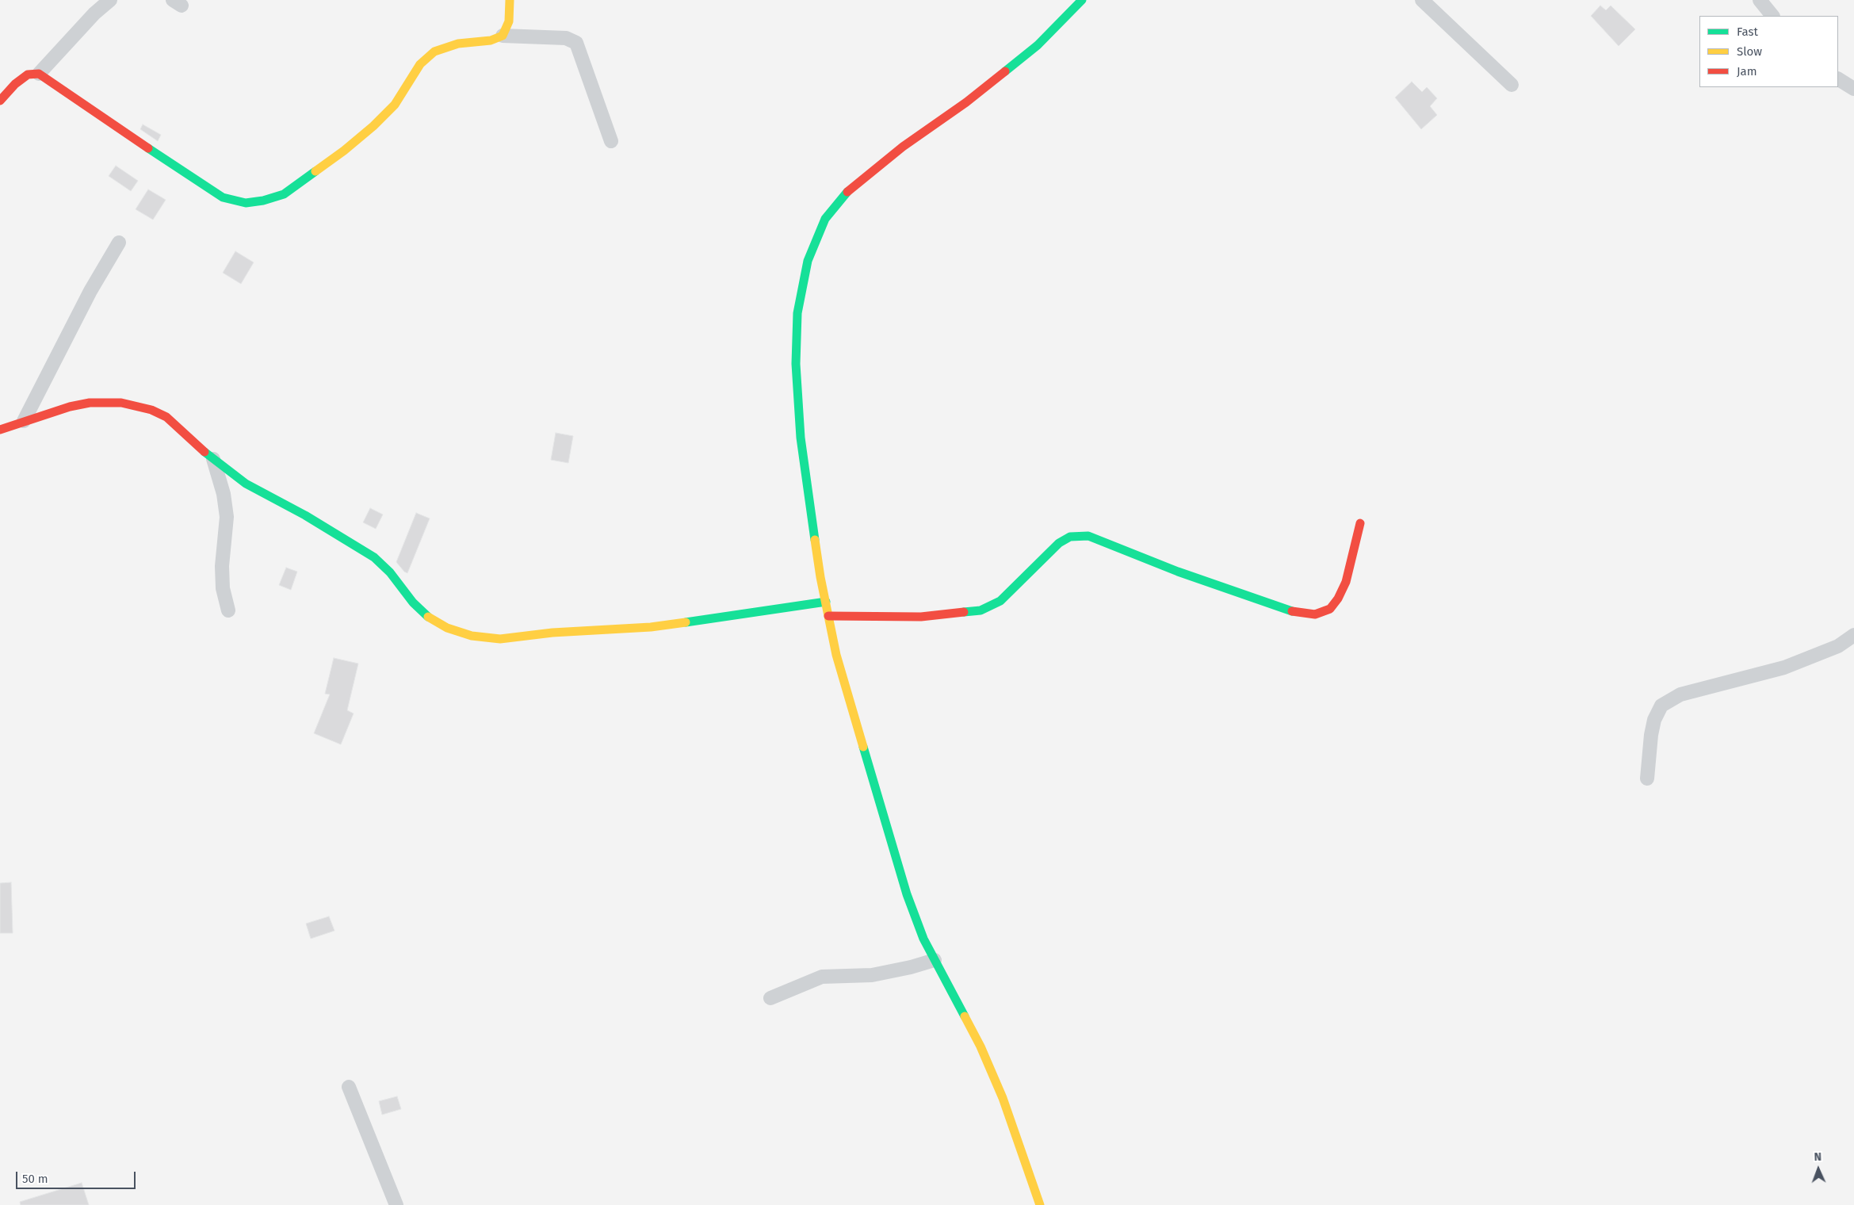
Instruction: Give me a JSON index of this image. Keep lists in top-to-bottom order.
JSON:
{
  "legend": ["Fast", "Slow", "Jam"],
  "scale_bar": "50 m",
  "north": "top"
}
